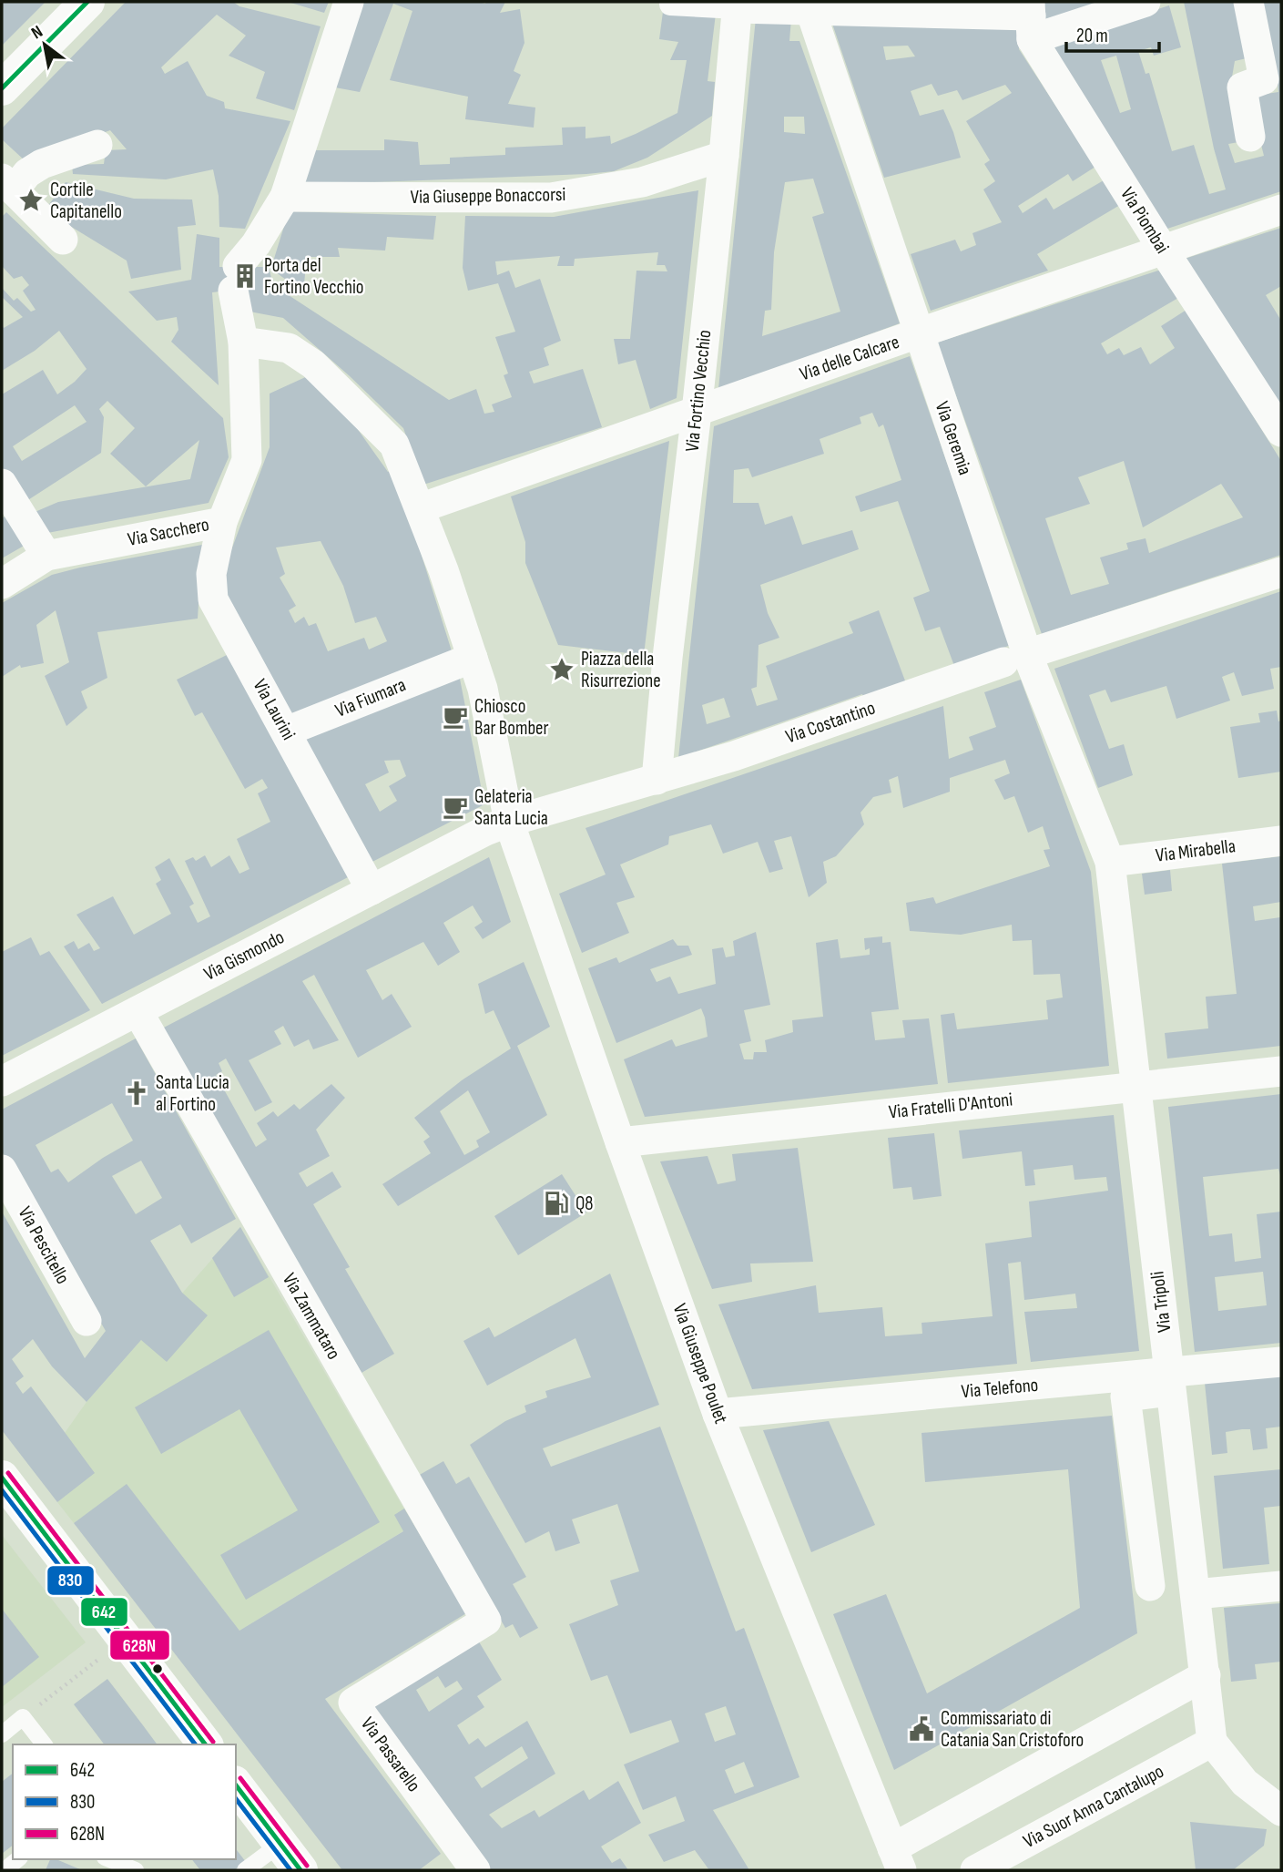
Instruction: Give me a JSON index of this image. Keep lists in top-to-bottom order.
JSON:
{
  "streets": {
    "street": [
      "Via Giuseppe Bonaccorsi",
      "Via Piombai",
      "Via delle Calcare",
      "Via Fortino Vecchio",
      "Via Geremia",
      "Via Sacchero",
      "Via Fiumara",
      "Via Laurini",
      "Via Costantino",
      "Via Mirabella",
      "Via Gismondo",
      "Via Fratelli D'Antoni",
      "Via Pescitello",
      "Via Tripoli",
      "Via Zammataro",
      "Via Giuseppe Poulet",
      "Via Telefono",
      "Via Passarello",
      "Via Suor Anna Cantalupo"
    ]
  },
  "crossings": [
    ["Via Giuseppe Bonaccorsi", "Via Fortino Vecchio"],
    ["Via Giuseppe Bonaccorsi", "Via Sacchero"],
    ["Via Piombai", "Via delle Calcare"],
    ["Via delle Calcare", "Via Fortino Vecchio"],
    ["Via delle Calcare", "Via Geremia"],
    ["Via delle Calcare", "Via Giuseppe Poulet"],
    ["Via Fortino Vecchio", "Via Costantino"],
    ["Via Geremia", "Via Costantino"],
    ["Via Geremia", "Via Mirabella"],
    ["Via Geremia", "Via Tripoli"],
    ["Via Sacchero", "Via Laurini"],
    ["Via Fiumara", "Via Laurini"],
    ["Via Fiumara", "Via Giuseppe Poulet"],
    ["Via Laurini", "Via Gismondo"],
    ["Via Costantino", "Via Gismondo"],
    ["Via Costantino", "Via Giuseppe Poulet"],
    ["Via Mirabella", "Via Tripoli"],
    ["Via Gismondo", "Via Zammataro"],
    ["Via Gismondo", "Via Giuseppe Poulet"],
    ["Via Fratelli D'Antoni", "Via Tripoli"],
    ["Via Fratelli D'Antoni", "Via Giuseppe Poulet"],
    ["Via Tripoli", "Via Telefono"],
    ["Via Tripoli", "Via Suor Anna Cantalupo"],
    ["Via Zammataro", "Via Passarello"],
    ["Via Giuseppe Poulet", "Via Telefono"]
  ],
  "places": {
    "place": ["Cortile Capitanello", "Piazza della Risurrezione"],
    "building": ["Porta del Fortino Vecchio"],
    "cafe": ["Chiosco Bar Bomber", "Gelateria Santa Lucia"],
    "church": ["Santa Lucia al Fortino"],
    "fuel station": ["Q8"],
    "public building": ["Commissariato di Catania San Cristoforo"]
  },
  "lines": ["transit line 642", "transit line 628N", "transit line 830"],
  "legend": ["642", "830", "628N"],
  "scale_bar": "20 m",
  "north": "top left"
}
